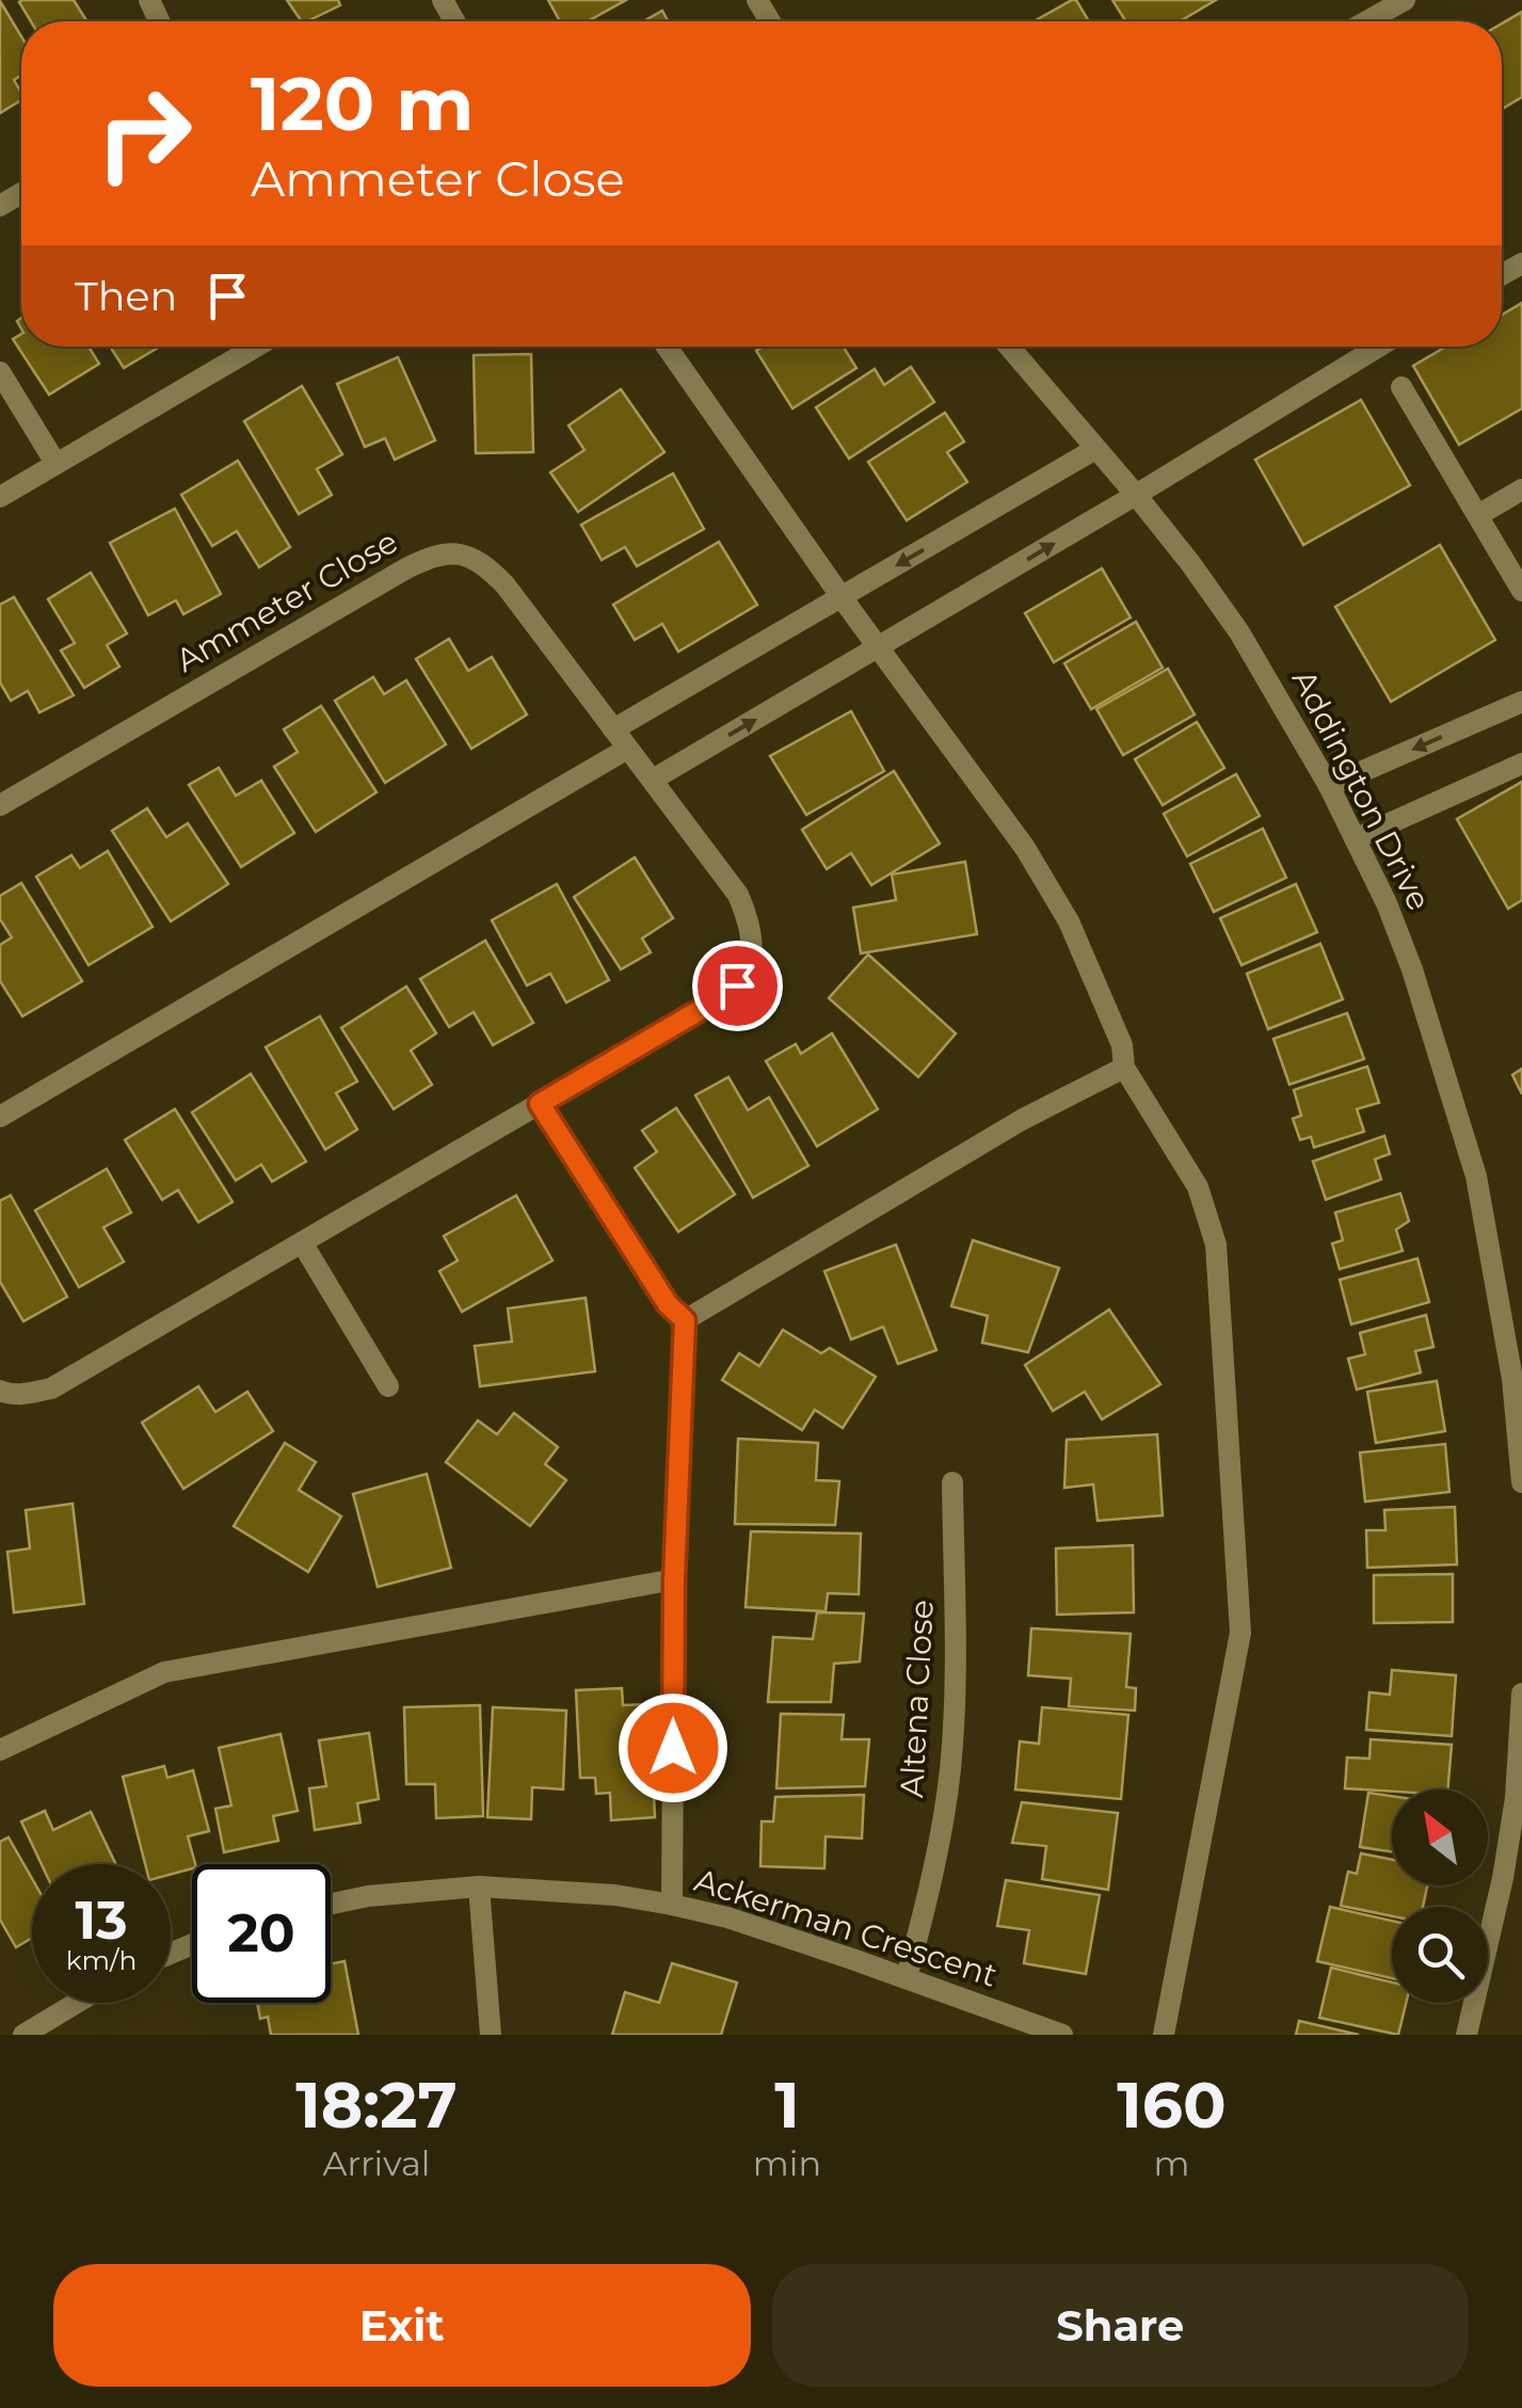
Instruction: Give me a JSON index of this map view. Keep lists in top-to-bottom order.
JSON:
{
  "streets": {
    "street": [
      "Ammeter Close",
      "Addington Drive",
      "Altena Close",
      "Ackerman Crescent"
    ]
  },
  "crossings": [
    ["Altena Close", "Ackerman Crescent"]
  ],
  "north": "top left",
  "page": {
    "turn": ["120 m", "Ammeter Close"],
    "then": "Then",
    "speed": "13 km/h",
    "limit": "20",
    "eta": [
      "18:27",
      "Arrival",
      "1",
      "min",
      "160",
      "m"
    ],
    "buttons": ["Exit", "Share"]
  }
}
